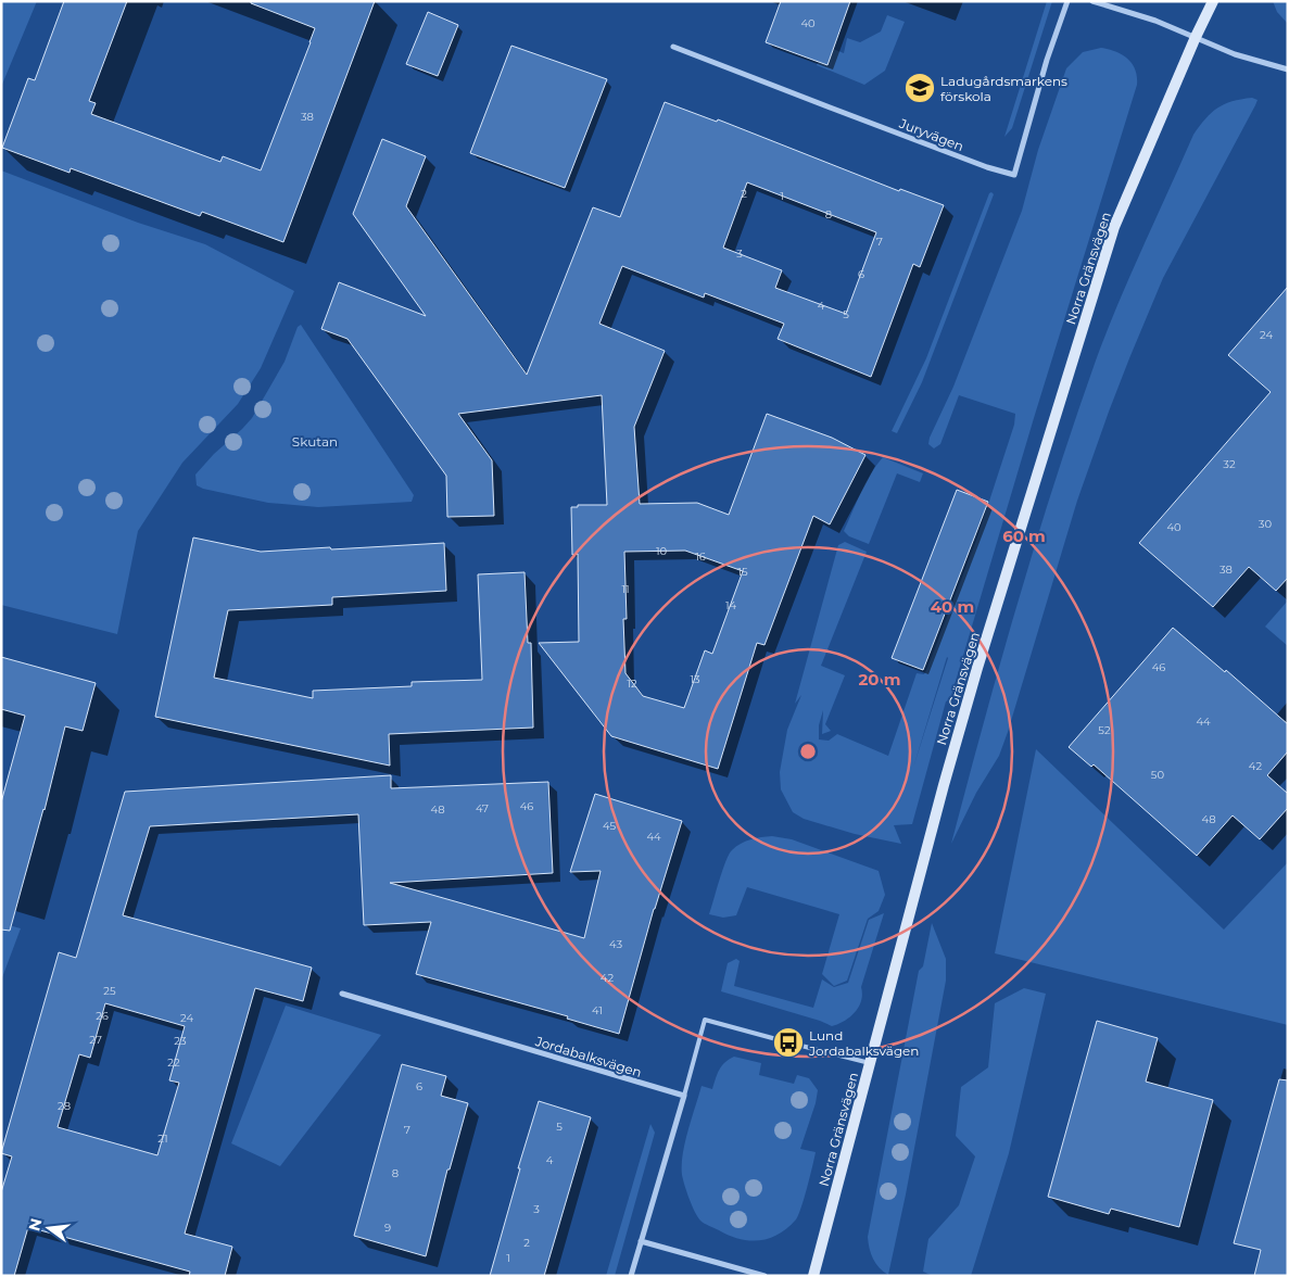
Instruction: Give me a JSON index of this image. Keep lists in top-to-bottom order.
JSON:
{
  "streets": {
    "street": ["Juryvägen", "Norra Gränsvägen", "Jordabalksvägen"]
  },
  "parks": ["Skutan"],
  "places": {
    "school or university": ["Ladugårdsmarkens förskola"],
    "bus stop": ["Lund Jordabalksvägen"]
  },
  "house_numbers": [
    "40",
    "38",
    "2",
    "1",
    "8",
    "7",
    "3",
    "6",
    "4",
    "5",
    "24",
    "32",
    "30",
    "40",
    "10",
    "16",
    "38",
    "15",
    "11",
    "14",
    "46",
    "13",
    "12",
    "44",
    "52",
    "42",
    "50",
    "46",
    "47",
    "48",
    "48",
    "45",
    "44",
    "43",
    "42",
    "25",
    "41",
    "26",
    "24",
    "27",
    "23",
    "22",
    "6",
    "28",
    "5",
    "7",
    "21",
    "4",
    "8",
    "3",
    "9",
    "2",
    "1"
  ],
  "north": "left",
  "rings": ["60 m", "40 m", "20 m"]
}
